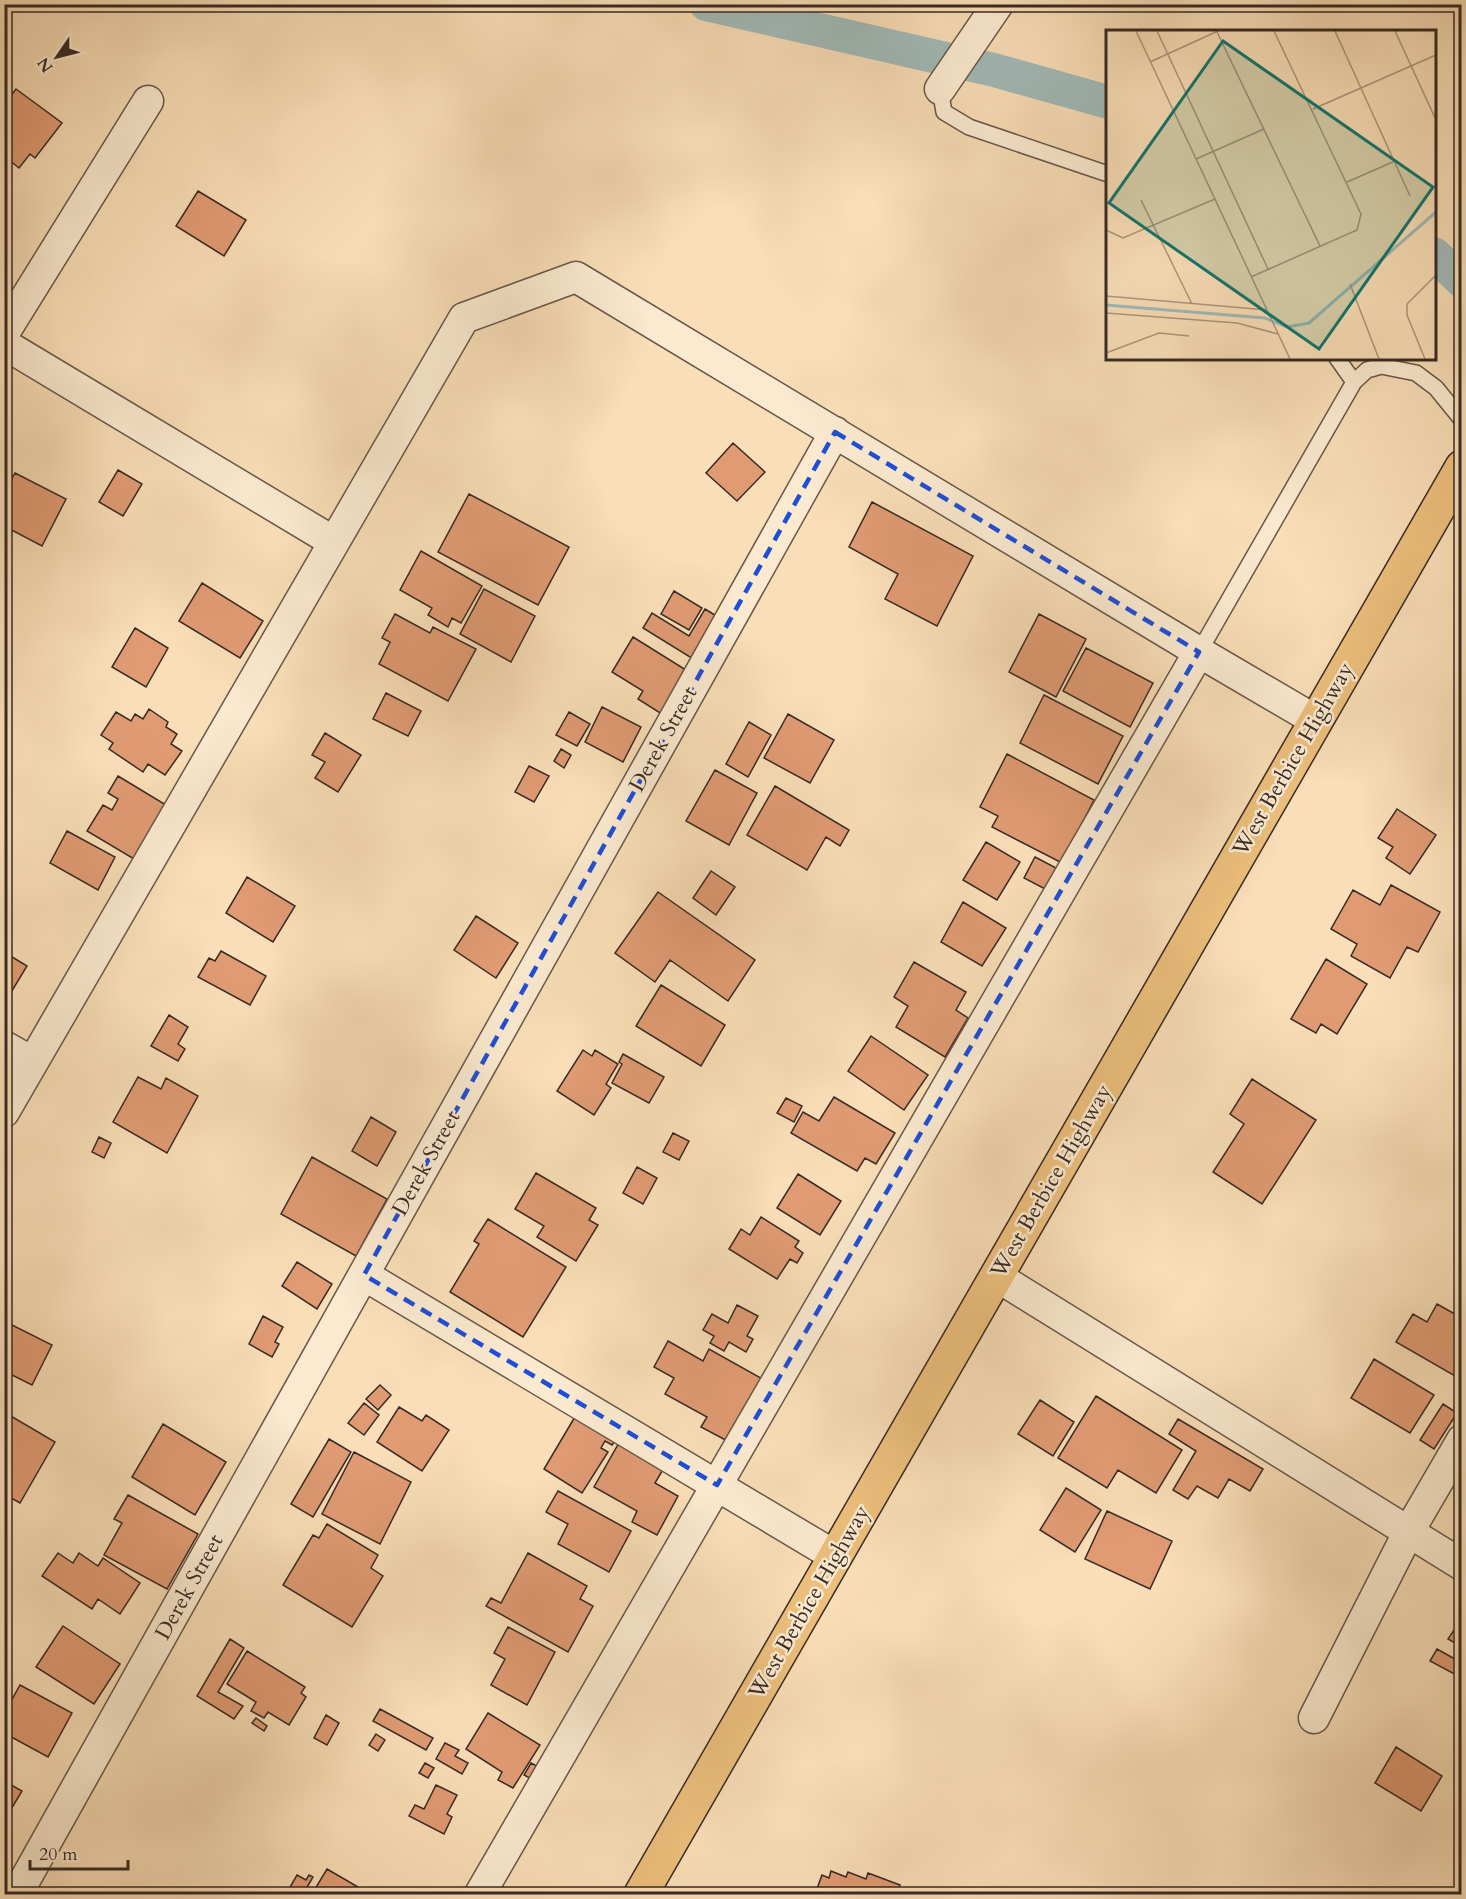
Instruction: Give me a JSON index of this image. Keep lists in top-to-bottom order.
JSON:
{
  "streets": {
    "main road": ["West Berbice Highway"],
    "street": ["Derek Street"]
  },
  "scale_bar": "20 m",
  "north": "bottom left"
}
